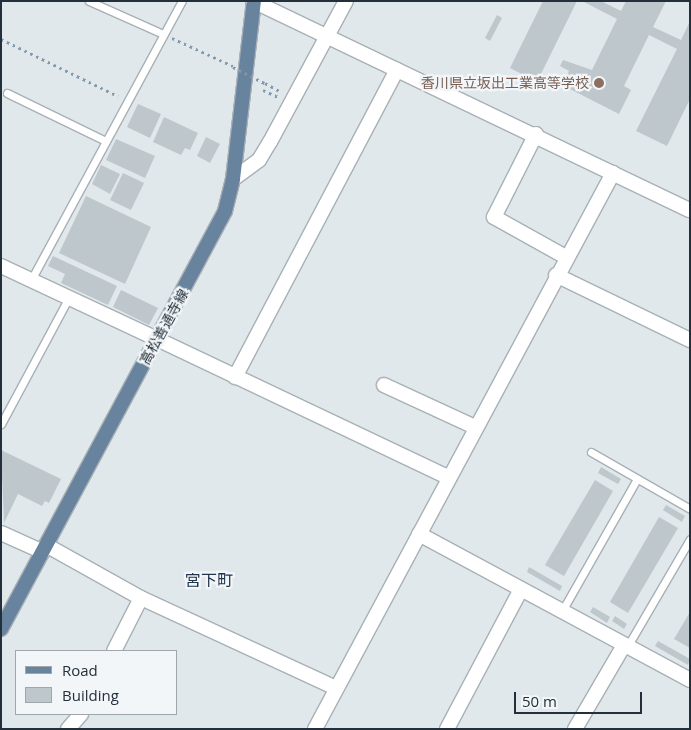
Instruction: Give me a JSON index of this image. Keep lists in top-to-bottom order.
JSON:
{
  "streets": {
    "main road": ["高松善通寺線"]
  },
  "districts": ["宮下町"],
  "places": ["香川県立坂出工業高等学校"],
  "legend": ["Road", "Building"],
  "scale_bar": "50 m"
}
